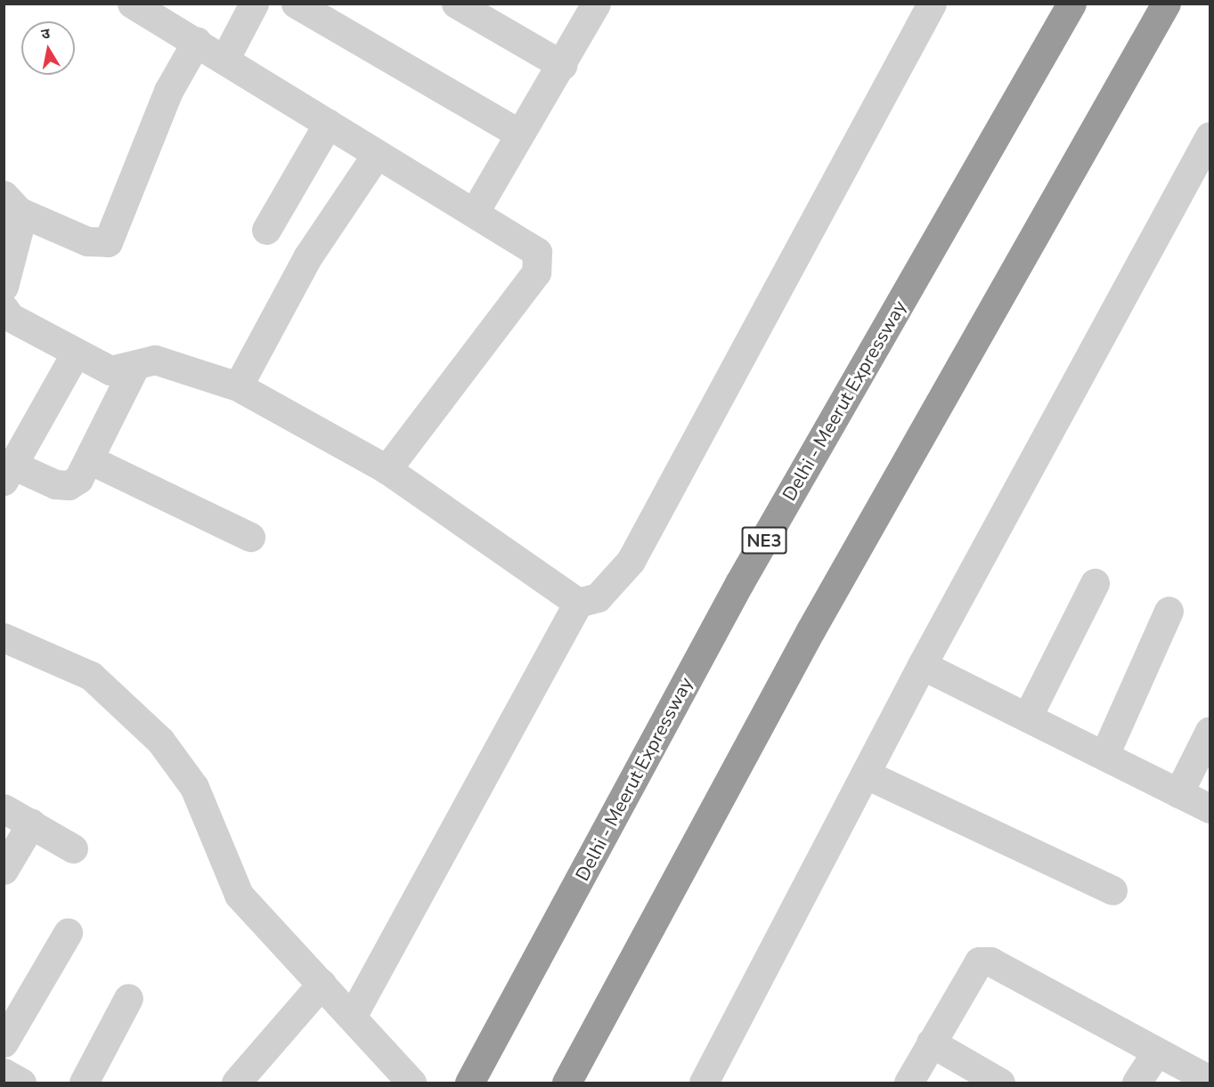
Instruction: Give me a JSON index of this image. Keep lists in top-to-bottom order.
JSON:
{
  "streets": {
    "highway": ["Delhi - Meerut Expressway", "NE3"]
  },
  "north": "top"
}
